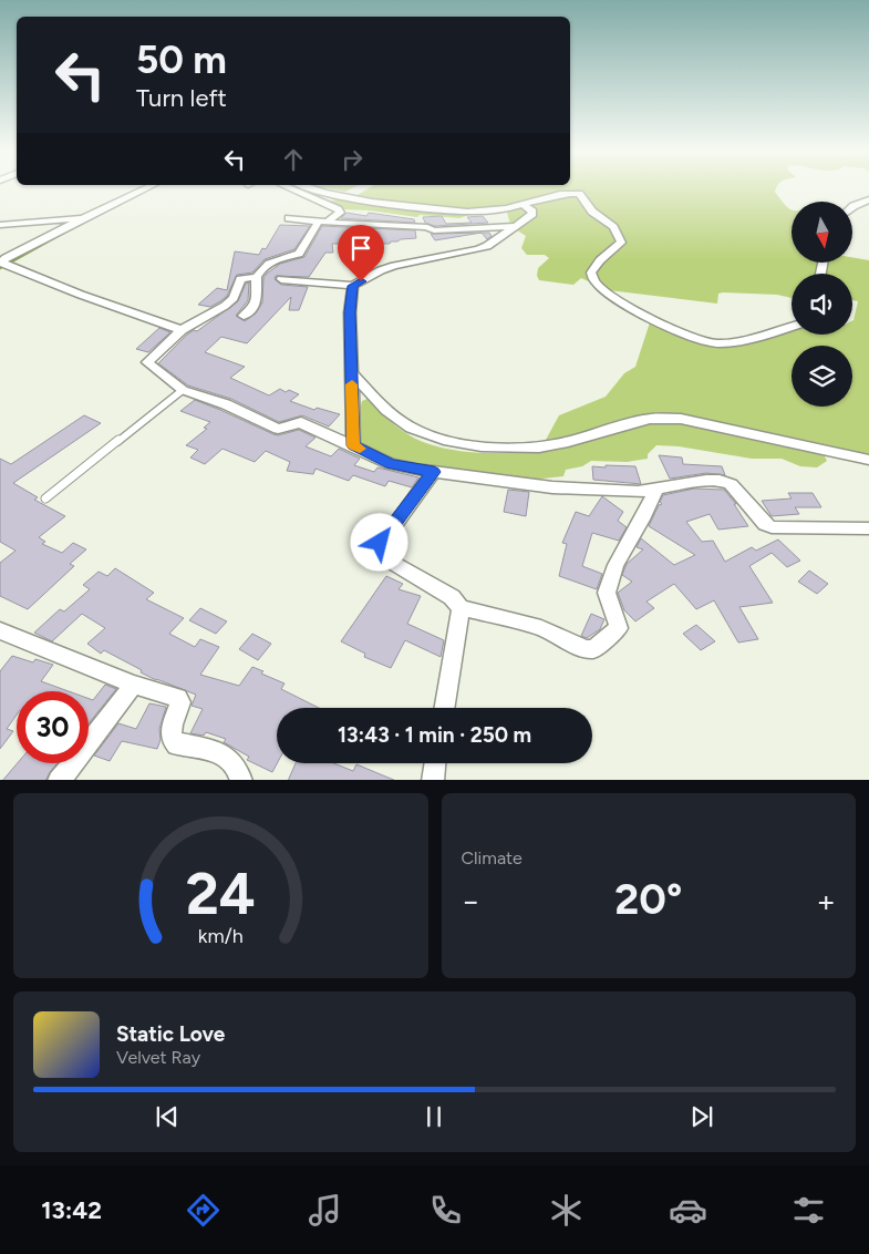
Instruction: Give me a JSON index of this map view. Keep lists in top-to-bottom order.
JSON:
{
  "north": "bottom",
  "page": {
    "turn": ["50 m", "Turn left"],
    "limit": "30",
    "trip": "13:43 · 1 min · 250 m",
    "tile": "Climate",
    "heat": ["−", "20°", "+"],
    "song": ["Static Love", "Velvet Ray"],
    "tabs": "13:42",
    "gauge": ["24", "km/h"]
  }
}
